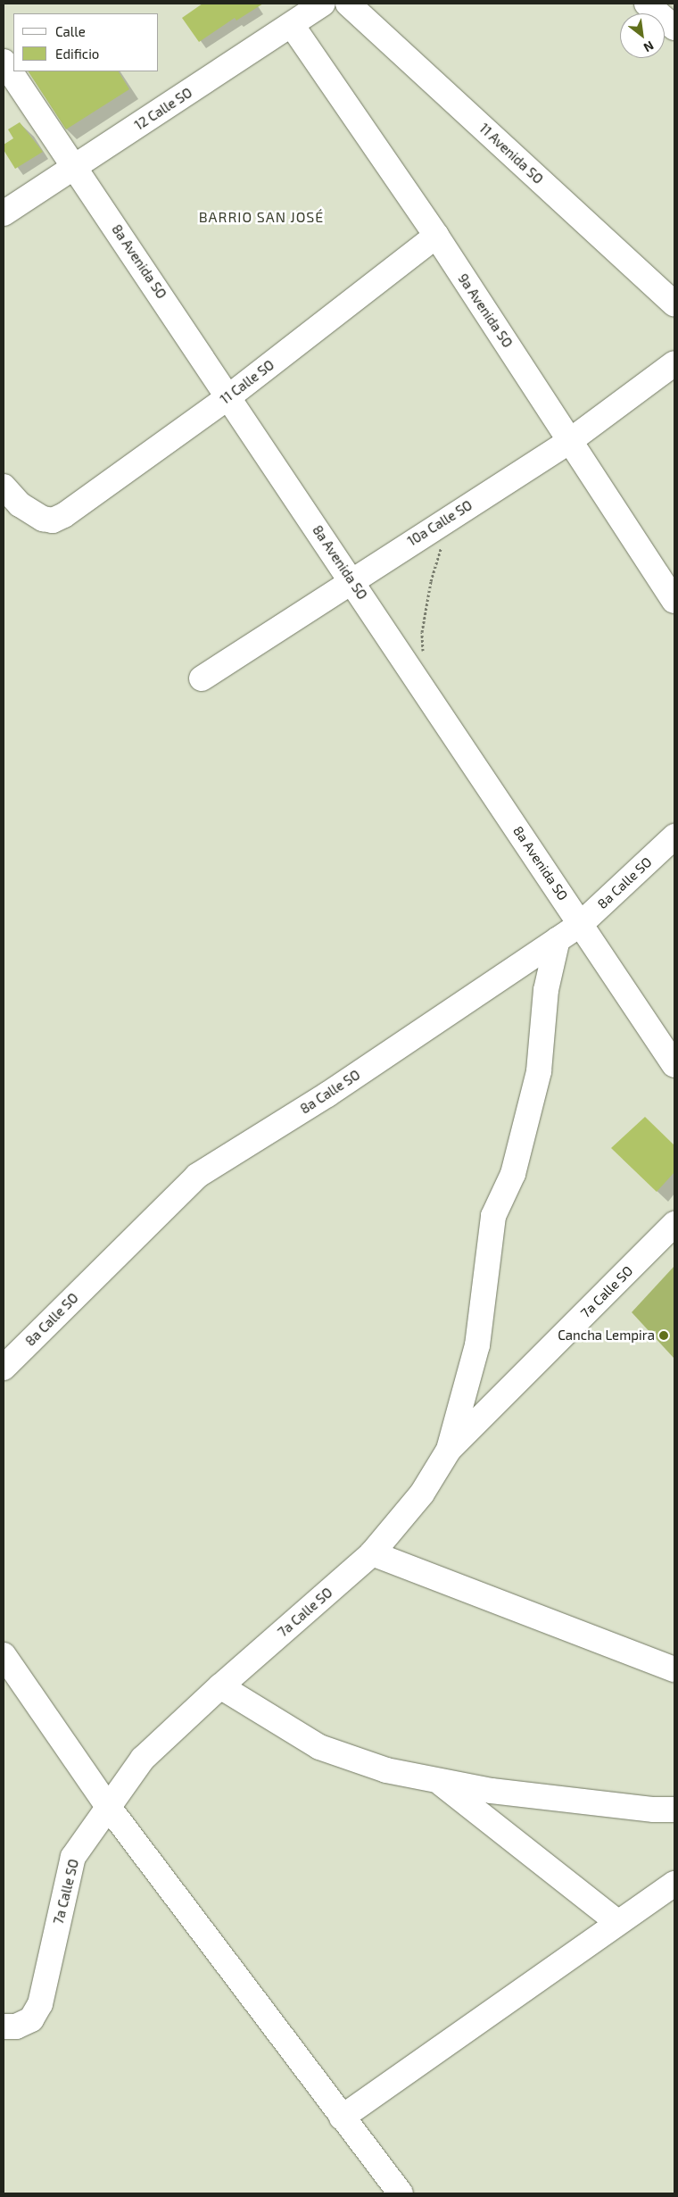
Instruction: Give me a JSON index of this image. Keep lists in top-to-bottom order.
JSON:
{
  "streets": {
    "street": [
      "12 Calle SO",
      "11 Avenida SO",
      "8a Avenida SO",
      "9a Avenida SO",
      "11 Calle SO",
      "10a Calle SO",
      "8a Calle SO",
      "7a Calle SO"
    ]
  },
  "crossings": [
    ["12 Calle SO", "8a Avenida SO"],
    ["12 Calle SO", "9a Avenida SO"],
    ["8a Avenida SO", "11 Calle SO"],
    ["8a Avenida SO", "10a Calle SO"],
    ["8a Avenida SO", "8a Calle SO"],
    ["9a Avenida SO", "11 Calle SO"],
    ["9a Avenida SO", "10a Calle SO"]
  ],
  "districts": ["BARRIO SAN JOSÉ"],
  "places": ["Cancha Lempira"],
  "legend": ["Calle", "Edificio"],
  "north": "bottom right"
}
